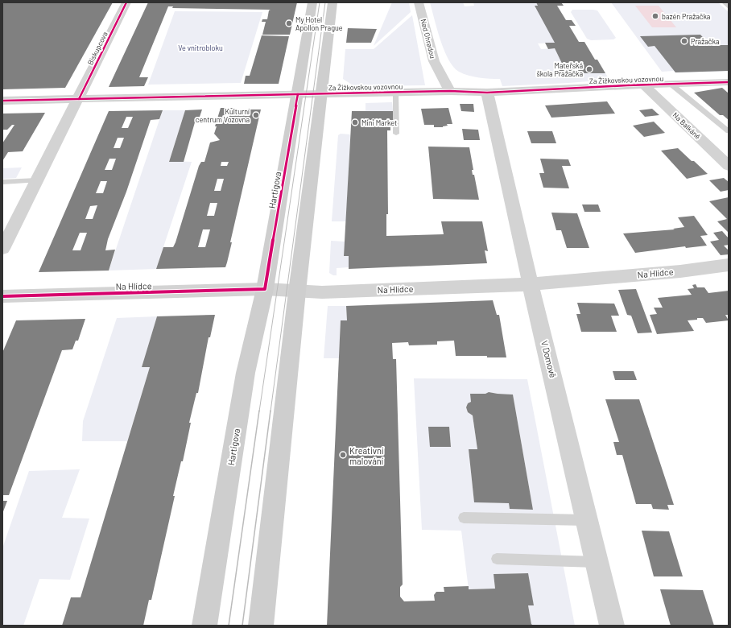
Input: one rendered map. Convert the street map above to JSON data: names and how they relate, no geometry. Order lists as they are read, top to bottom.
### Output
{
  "streets": {
    "main road": ["Hartigova"],
    "street": [
      "Nad Ohradou",
      "Biskupcova",
      "Za Žižkovskou vozovnou",
      "Na Balkáně",
      "Na Hlídce",
      "V Domově"
    ]
  },
  "crossings": [
    ["Nad Ohradou", "Za Žižkovskou vozovnou"],
    ["Biskupcova", "Za Žižkovskou vozovnou"],
    ["Za Žižkovskou vozovnou", "Na Balkáně"],
    ["Za Žižkovskou vozovnou", "Hartigova"],
    ["Za Žižkovskou vozovnou", "V Domově"],
    ["Hartigova", "Na Hlídce"],
    ["Na Hlídce", "V Domově"]
  ],
  "parks": ["Ve vnitrobloku"],
  "places": [
    "bazén Pražačka",
    "My Hotel Apollon Prague",
    "Pražačka",
    "Mateřská škola Pražačka",
    "Kulturní centrum Vozovna",
    "Mini Market",
    "Kreativní malování"
  ]
}
